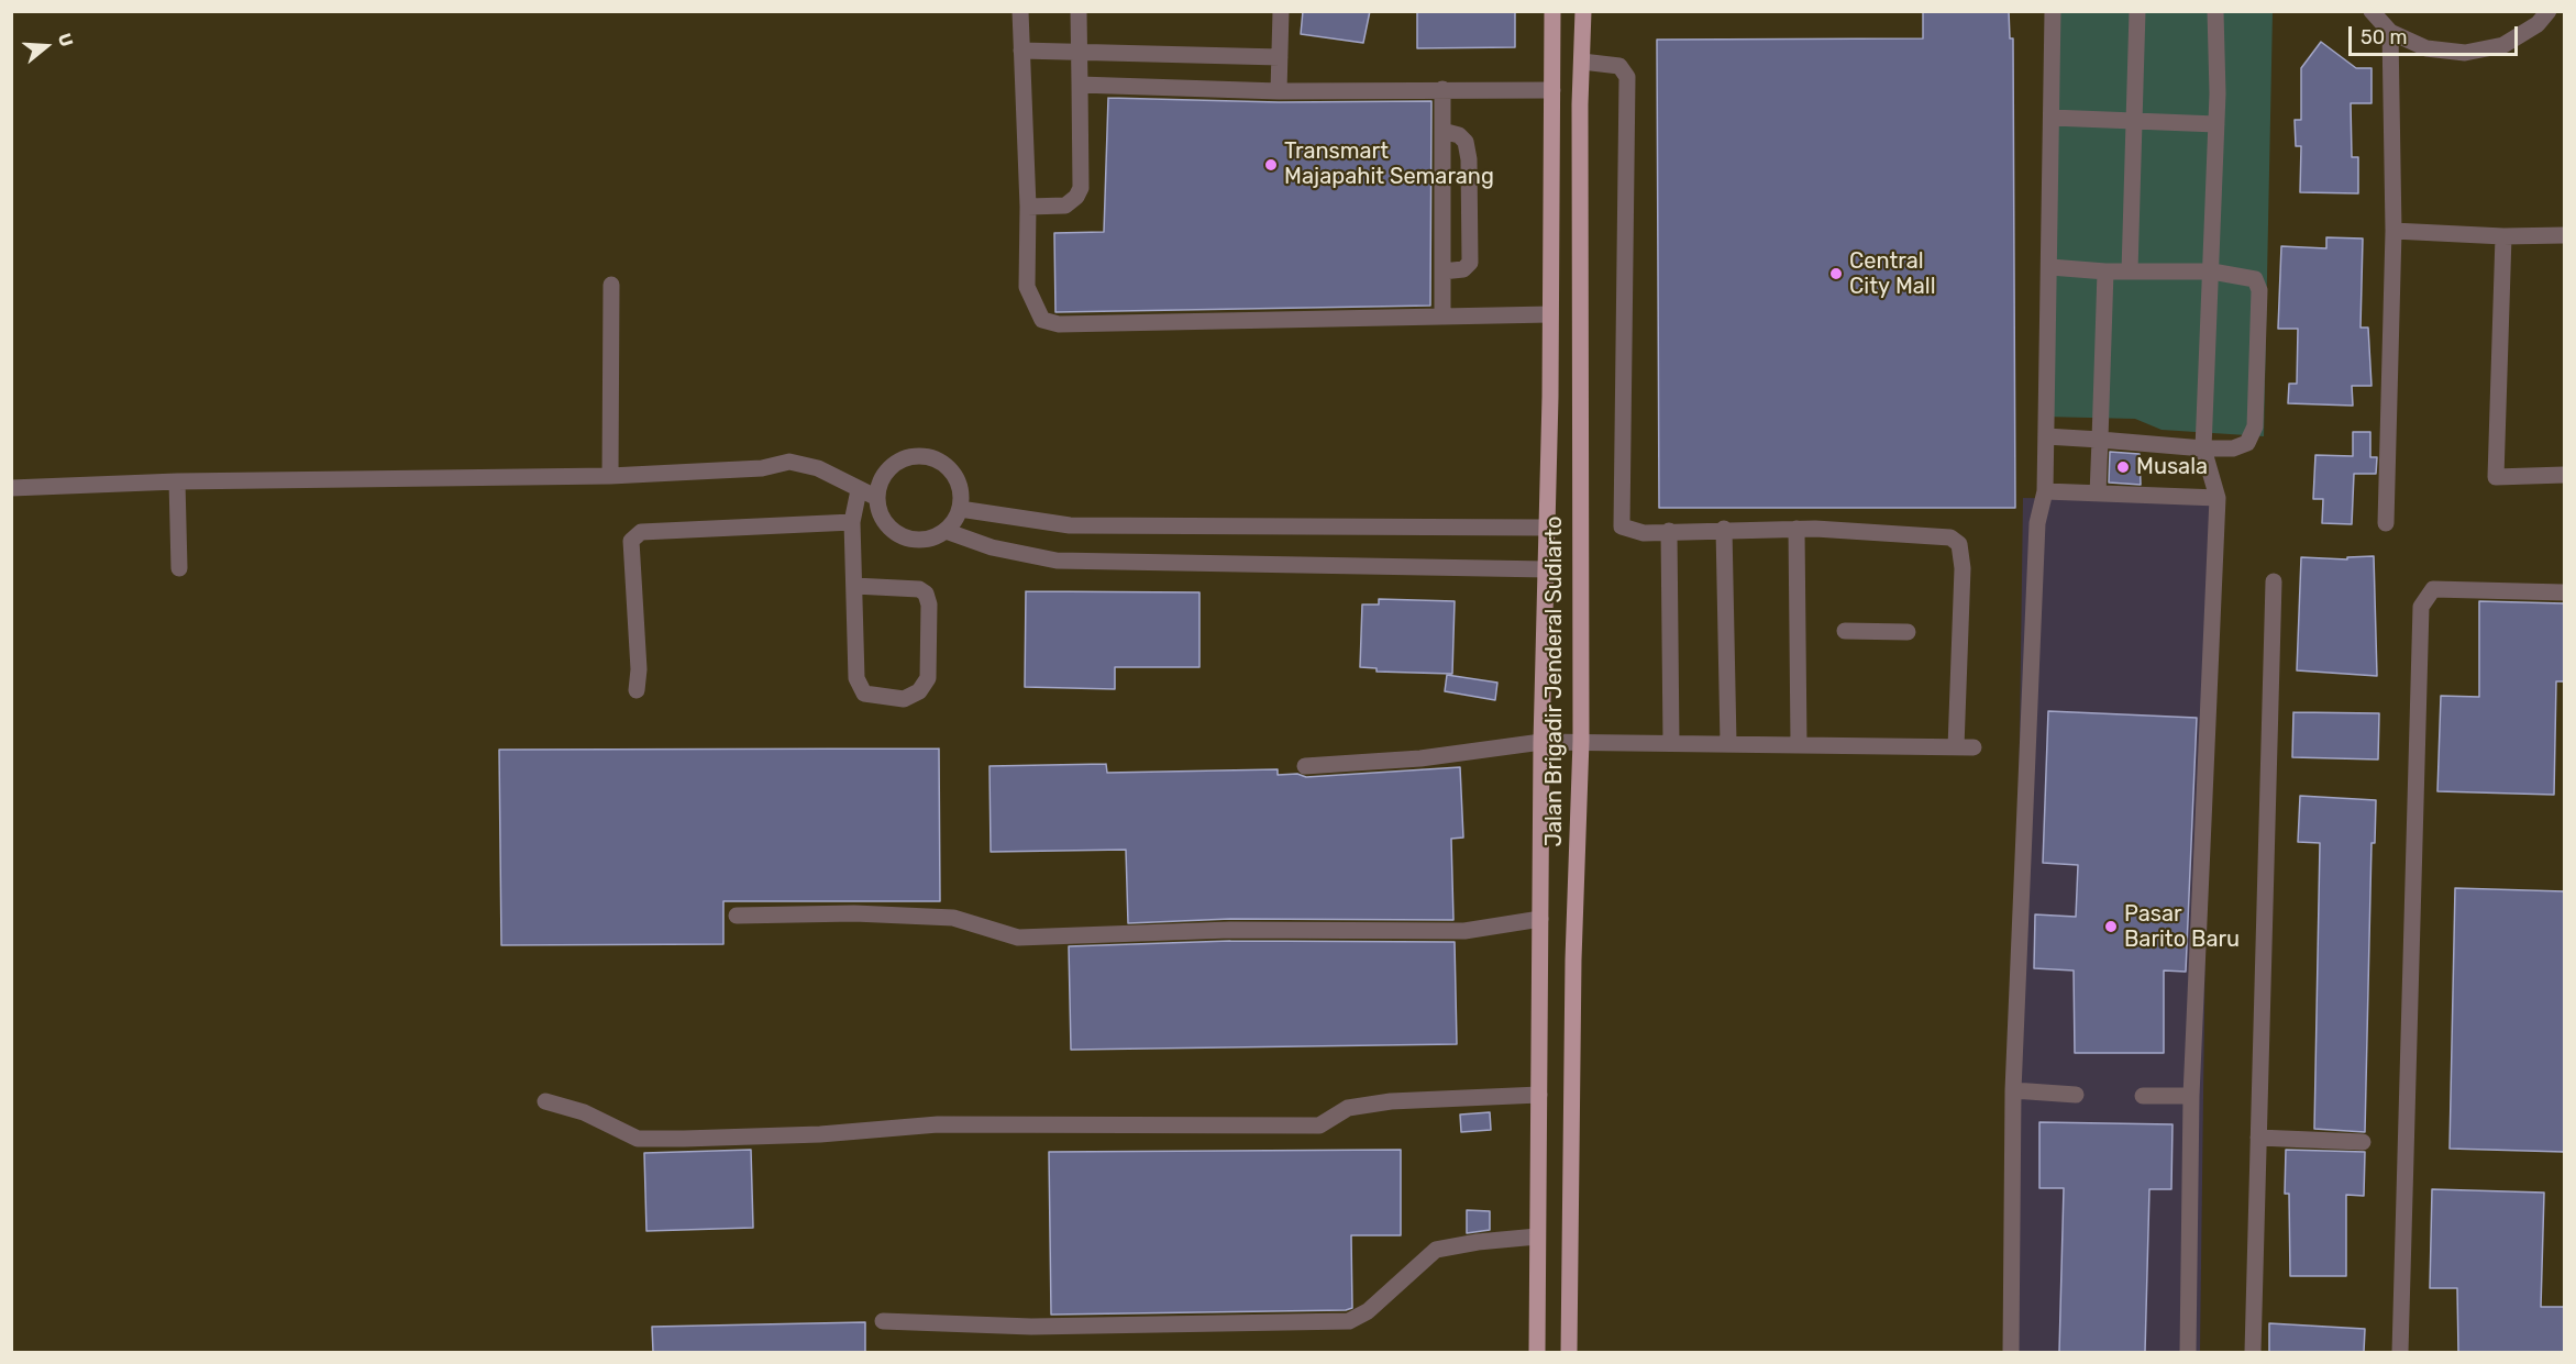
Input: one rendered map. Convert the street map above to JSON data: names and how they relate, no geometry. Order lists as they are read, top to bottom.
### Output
{
  "streets": {
    "main road": ["Jalan Brigadir Jenderal Sudiarto"]
  },
  "places": [
    "Transmart Majapahit Semarang",
    "Central City Mall",
    "Musala",
    "Pasar Barito Baru"
  ],
  "scale_bar": "50 m",
  "north": "right"
}
